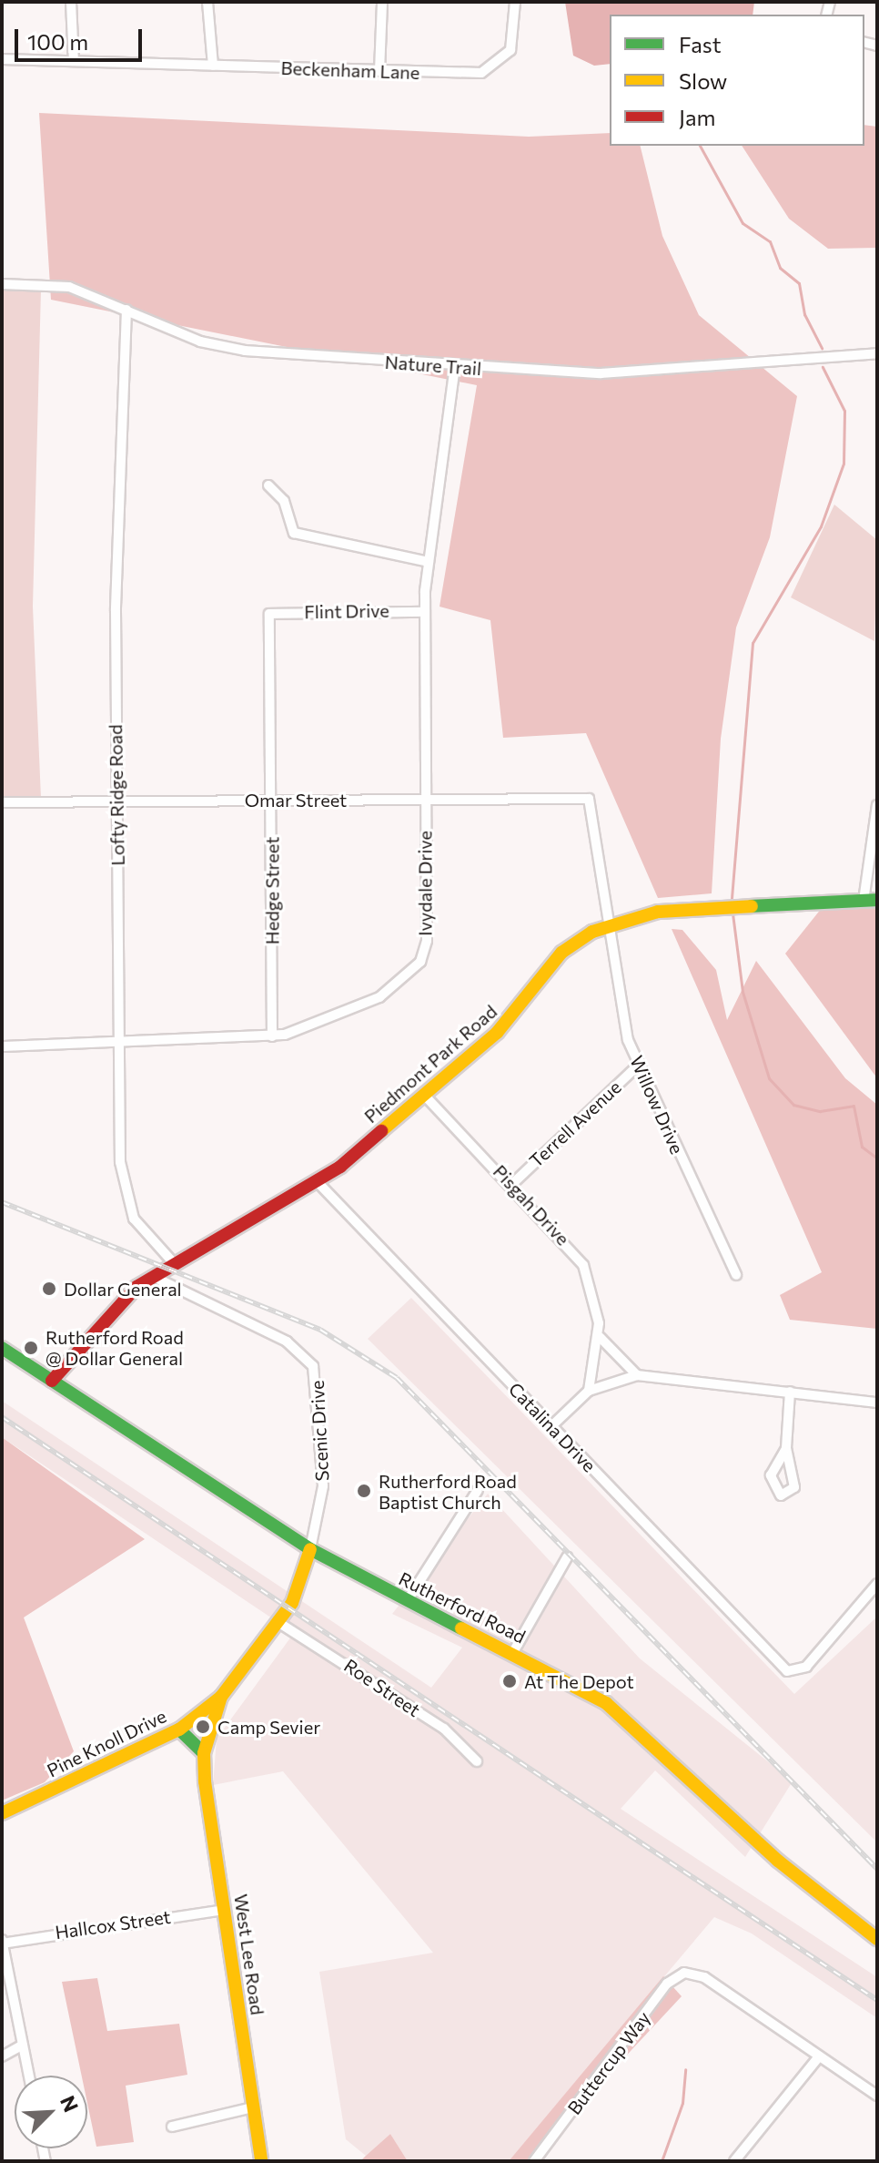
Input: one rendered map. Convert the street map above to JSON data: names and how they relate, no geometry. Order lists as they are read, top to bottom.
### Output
{
  "streets": {
    "street": [
      "Beckenham Lane",
      "Nature Trail",
      "Flint Drive",
      "Lofty Ridge Road",
      "Omar Street",
      "Ivydale Drive",
      "Hedge Street",
      "Piedmont Park Road",
      "Willow Drive",
      "Terrell Avenue",
      "Pisgah Drive",
      "Catalina Drive",
      "Scenic Drive",
      "Rutherford Road",
      "Roe Street",
      "Pine Knoll Drive",
      "Hallcox Street",
      "West Lee Road",
      "Buttercup Way"
    ]
  },
  "crossings": [
    ["Nature Trail", "Lofty Ridge Road"],
    ["Nature Trail", "Ivydale Drive"],
    ["Flint Drive", "Ivydale Drive"],
    ["Flint Drive", "Hedge Street"],
    ["Lofty Ridge Road", "Omar Street"],
    ["Lofty Ridge Road", "Ivydale Drive"],
    ["Lofty Ridge Road", "Piedmont Park Road"],
    ["Omar Street", "Ivydale Drive"],
    ["Omar Street", "Hedge Street"],
    ["Omar Street", "Willow Drive"],
    ["Ivydale Drive", "Hedge Street"],
    ["Piedmont Park Road", "Willow Drive"],
    ["Piedmont Park Road", "Pisgah Drive"],
    ["Piedmont Park Road", "Catalina Drive"],
    ["Piedmont Park Road", "Scenic Drive"],
    ["Piedmont Park Road", "Rutherford Road"],
    ["Willow Drive", "Terrell Avenue"],
    ["Terrell Avenue", "Pisgah Drive"],
    ["Scenic Drive", "Rutherford Road"],
    ["Scenic Drive", "Pine Knoll Drive"],
    ["Rutherford Road", "Pine Knoll Drive"],
    ["Roe Street", "Pine Knoll Drive"],
    ["Pine Knoll Drive", "West Lee Road"],
    ["Hallcox Street", "West Lee Road"]
  ],
  "places": [
    "Dollar General",
    "Rutherford Road @ Dollar General",
    "Rutherford Road Baptist Church",
    "At The Depot",
    "Camp Sevier"
  ],
  "legend": ["Fast", "Slow", "Jam"],
  "scale_bar": "100 m",
  "north": "top right"
}
